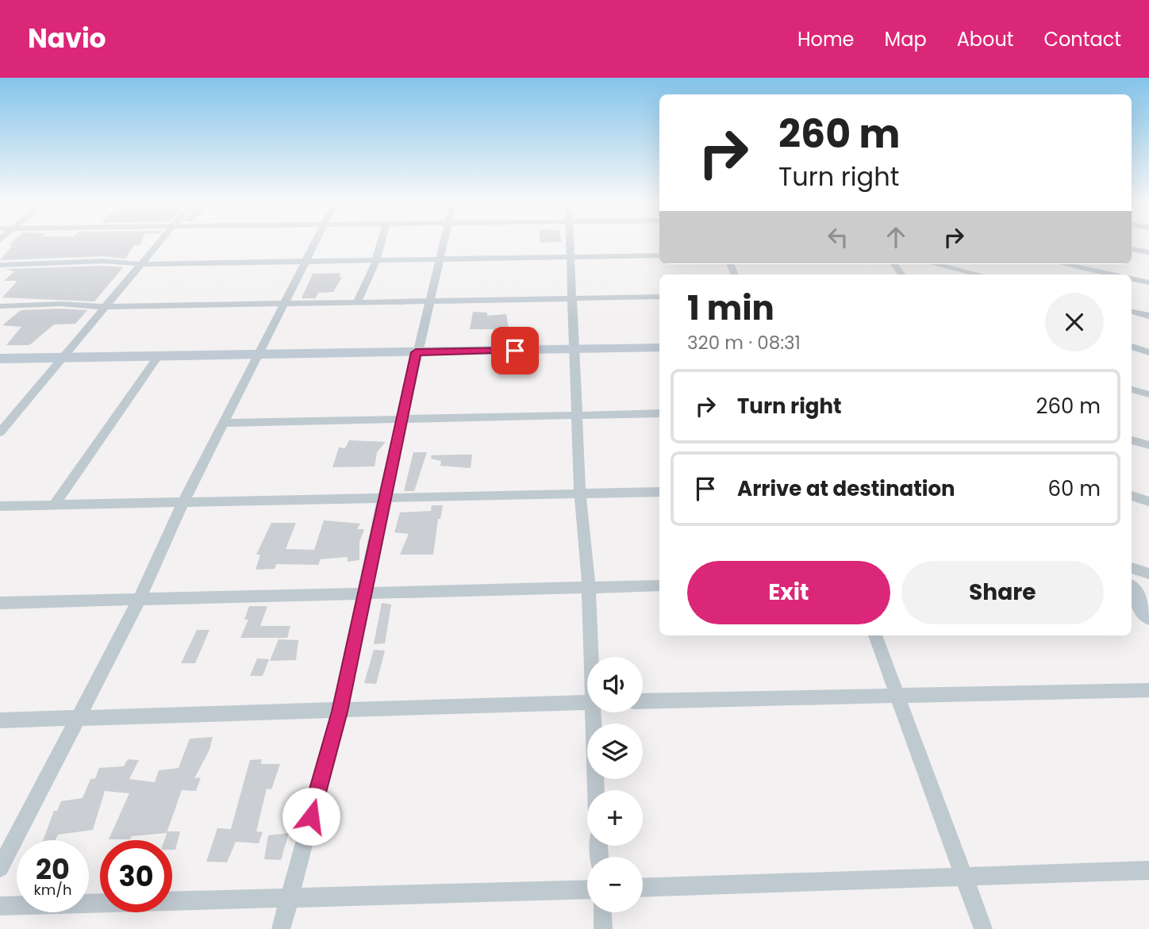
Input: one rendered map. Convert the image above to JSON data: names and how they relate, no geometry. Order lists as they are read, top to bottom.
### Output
{
  "page": {
    "header": "Navio",
    "nav": [
      "Home",
      "Map",
      "About",
      "Contact"
    ],
    "turn": ["260 m", "Turn right"],
    "heading": ["1 min", "320 m · 08:31"],
    "list": [
      {
        "name": "Turn right",
        "value": "260 m"
      },
      {
        "name": "Arrive at destination",
        "value": "60 m"
      }
    ],
    "buttons": ["Exit", "Share"],
    "map_buttons": ["+", "−"],
    "speed": "20 km/h",
    "limit": "30"
  }
}
